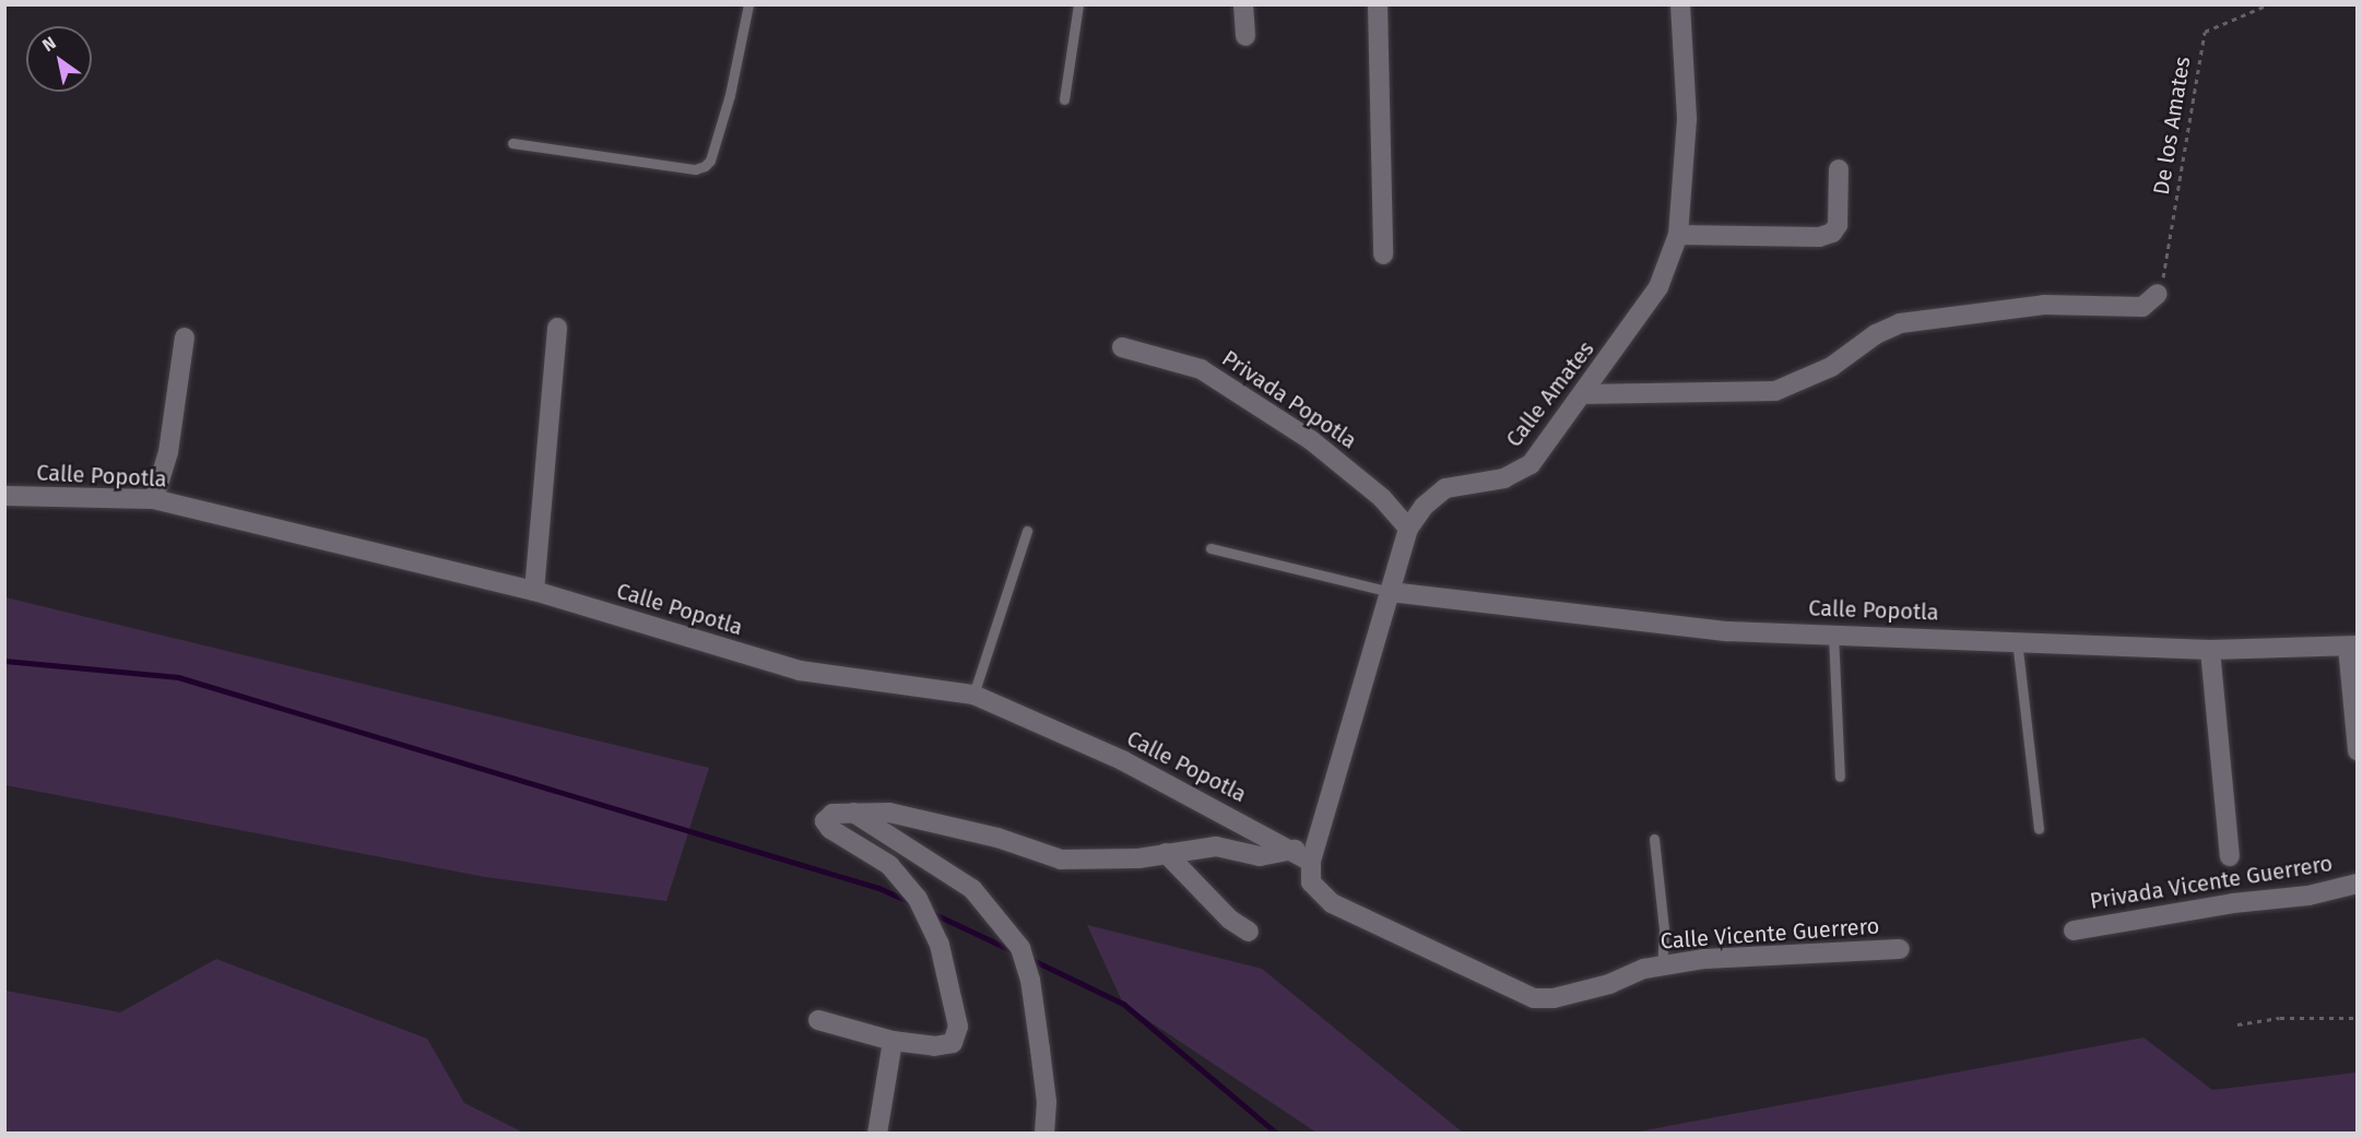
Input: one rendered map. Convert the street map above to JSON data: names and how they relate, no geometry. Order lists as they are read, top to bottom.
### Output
{
  "streets": {
    "street": [
      "Calle Amates",
      "Privada Popotla",
      "Calle Popotla",
      "Privada Vicente Guerrero",
      "Calle Vicente Guerrero"
    ],
    "path": ["De los Amates"]
  },
  "crossings": [
    ["Calle Amates", "Privada Popotla"],
    ["Calle Amates", "Calle Popotla"],
    ["Calle Amates", "Calle Vicente Guerrero"]
  ],
  "north": "top left"
}
